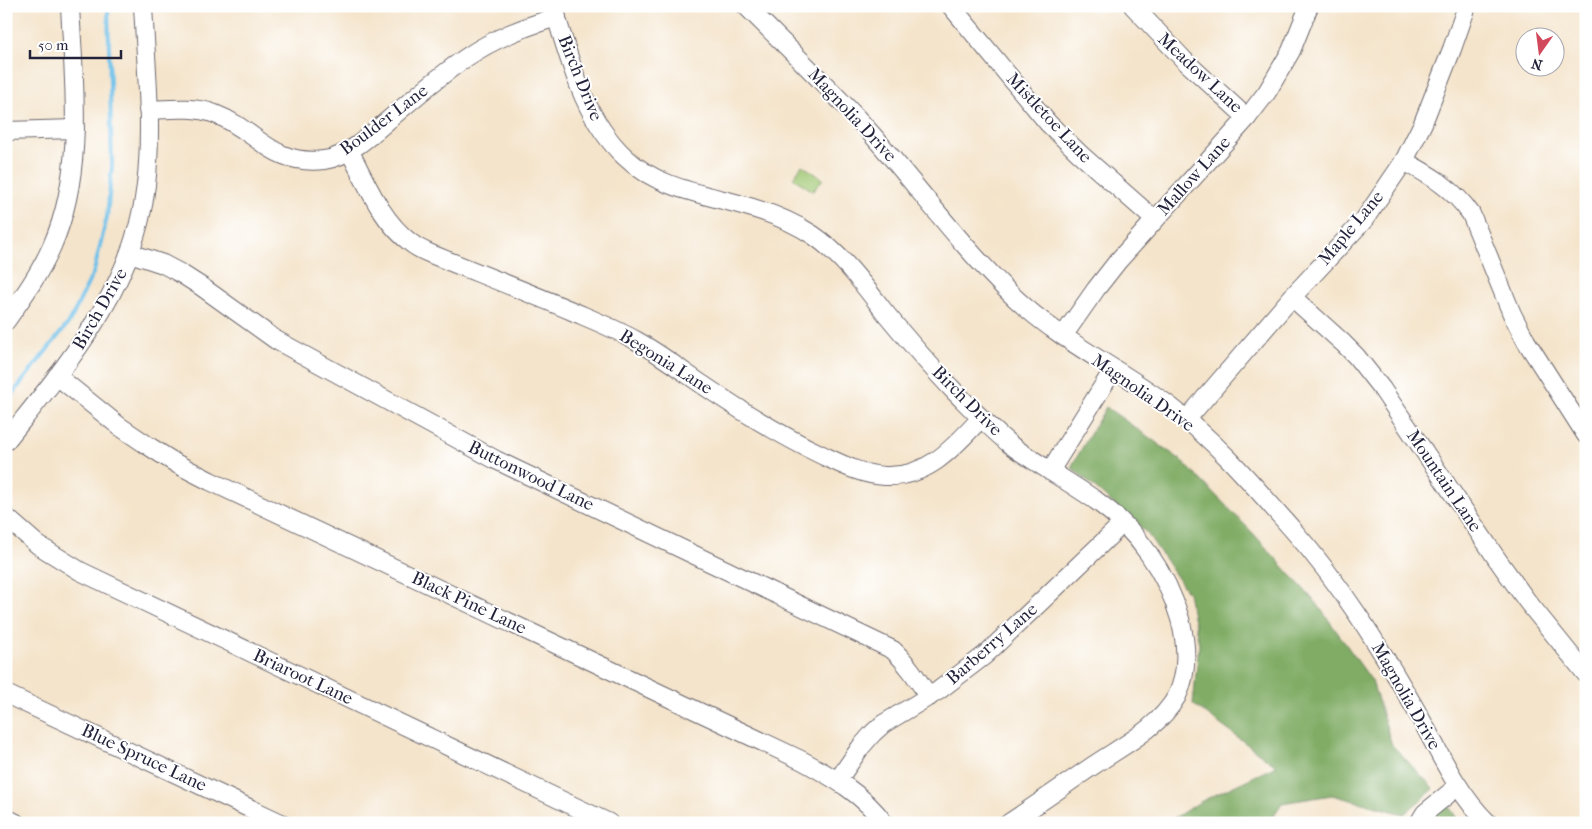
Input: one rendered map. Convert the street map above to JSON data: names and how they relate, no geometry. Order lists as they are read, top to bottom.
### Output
{
  "streets": {
    "street": [
      "Meadow Lane",
      "Birch Drive",
      "Magnolia Drive",
      "Mistletoe Lane",
      "Boulder Lane",
      "Mallow Lane",
      "Maple Lane",
      "Begonia Lane",
      "Buttonwood Lane",
      "Mountain Lane",
      "Black Pine Lane",
      "Barberry Lane",
      "Briaroot Lane",
      "Blue Spruce Lane"
    ]
  },
  "crossings": [
    ["Meadow Lane", "Mallow Lane"],
    ["Birch Drive", "Boulder Lane"],
    ["Birch Drive", "Begonia Lane"],
    ["Birch Drive", "Buttonwood Lane"],
    ["Birch Drive", "Black Pine Lane"],
    ["Birch Drive", "Barberry Lane"],
    ["Magnolia Drive", "Mallow Lane"],
    ["Magnolia Drive", "Maple Lane"],
    ["Mistletoe Lane", "Mallow Lane"],
    ["Boulder Lane", "Begonia Lane"],
    ["Maple Lane", "Mountain Lane"],
    ["Buttonwood Lane", "Barberry Lane"],
    ["Black Pine Lane", "Barberry Lane"]
  ],
  "scale_bar": "50 m",
  "north": "bottom"
}
